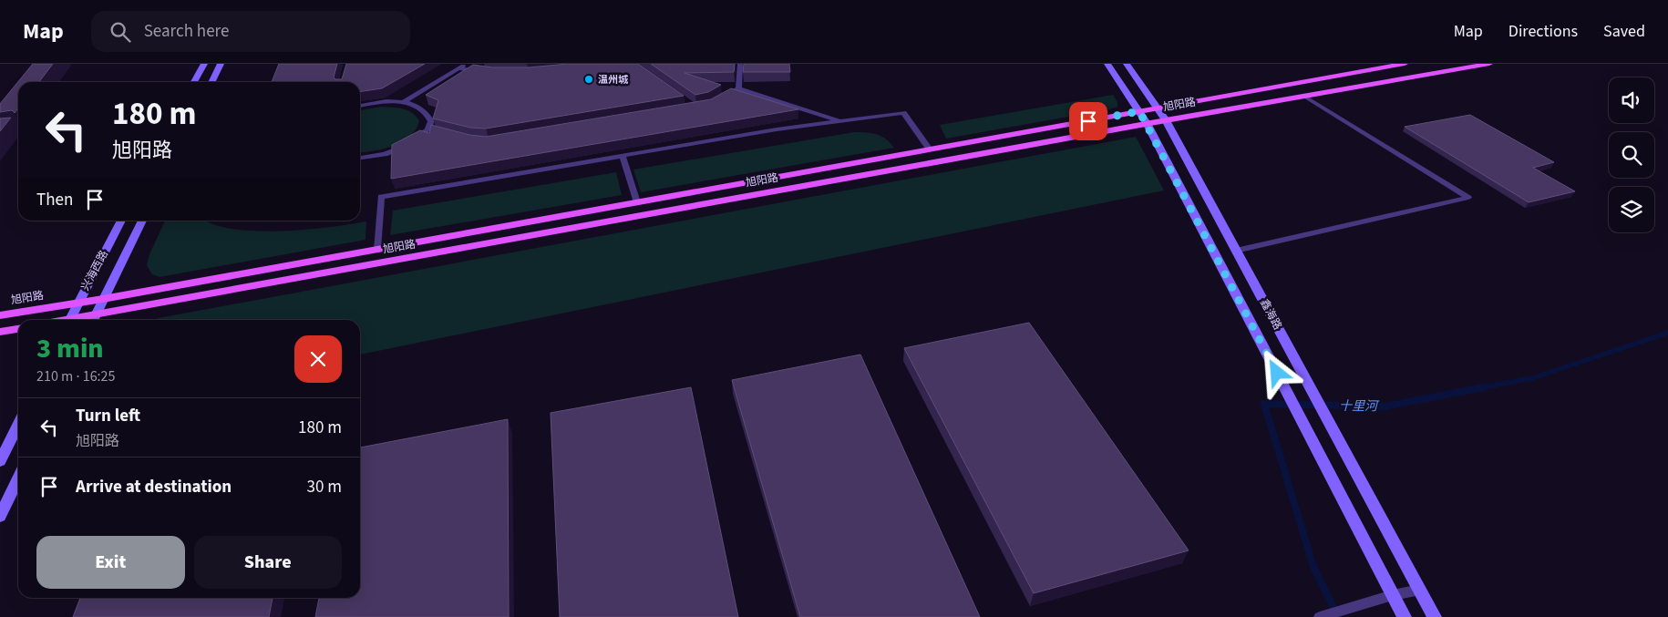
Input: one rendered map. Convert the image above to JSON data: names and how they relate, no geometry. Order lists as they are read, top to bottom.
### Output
{
  "streets": {
    "main road": ["旭阳路"],
    "street": ["兴海西路", "鑫海路"]
  },
  "crossings": [
    ["旭阳路", "兴海西路"],
    ["旭阳路", "鑫海路"]
  ],
  "water": ["十里河"],
  "places": ["温州城"],
  "page": {
    "header": "Map",
    "search": "Search here",
    "nav": ["Map", "Directions", "Saved"],
    "turn": ["180 m", "旭阳路"],
    "then": "Then",
    "heading": ["3 min", "210 m · 16:25"],
    "list": [
      {
        "name": "Turn left",
        "note": "旭阳路",
        "value": "180 m"
      },
      {
        "name": "Arrive at destination",
        "value": "30 m"
      }
    ],
    "buttons": ["Exit", "Share"]
  }
}
